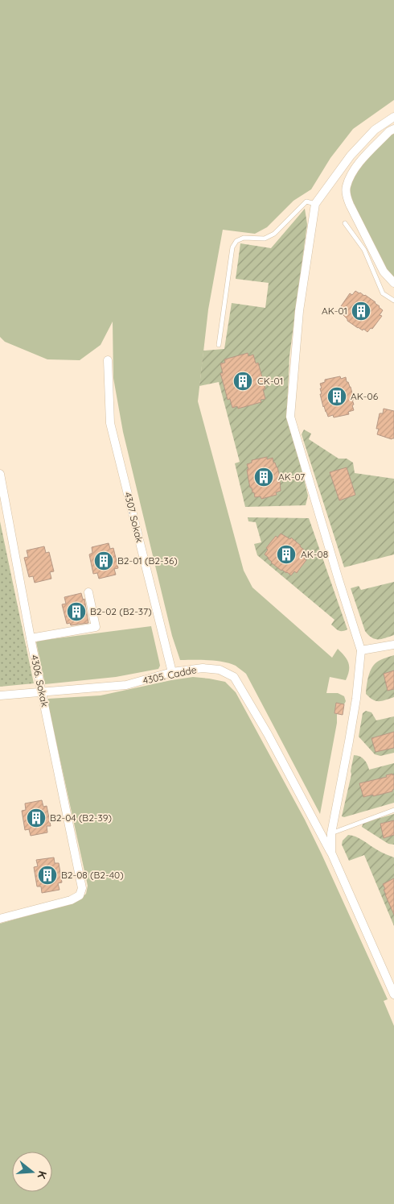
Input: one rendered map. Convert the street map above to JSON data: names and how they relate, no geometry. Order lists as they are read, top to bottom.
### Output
{
  "streets": {
    "street": ["4307. Sokak", "4305. Cadde", "4306. Sokak"]
  },
  "crossings": [
    ["4307. Sokak", "4305. Cadde"],
    ["4305. Cadde", "4306. Sokak"]
  ],
  "places": {
    "building": [
      "AK-01",
      "CK-01",
      "AK-06",
      "AK-07",
      "AK-08",
      "B2-01 (B2-36)",
      "B2-02 (B2-37)",
      "B2-04 (B2-39)",
      "B2-08 (B2-40)"
    ]
  },
  "north": "right"
}
